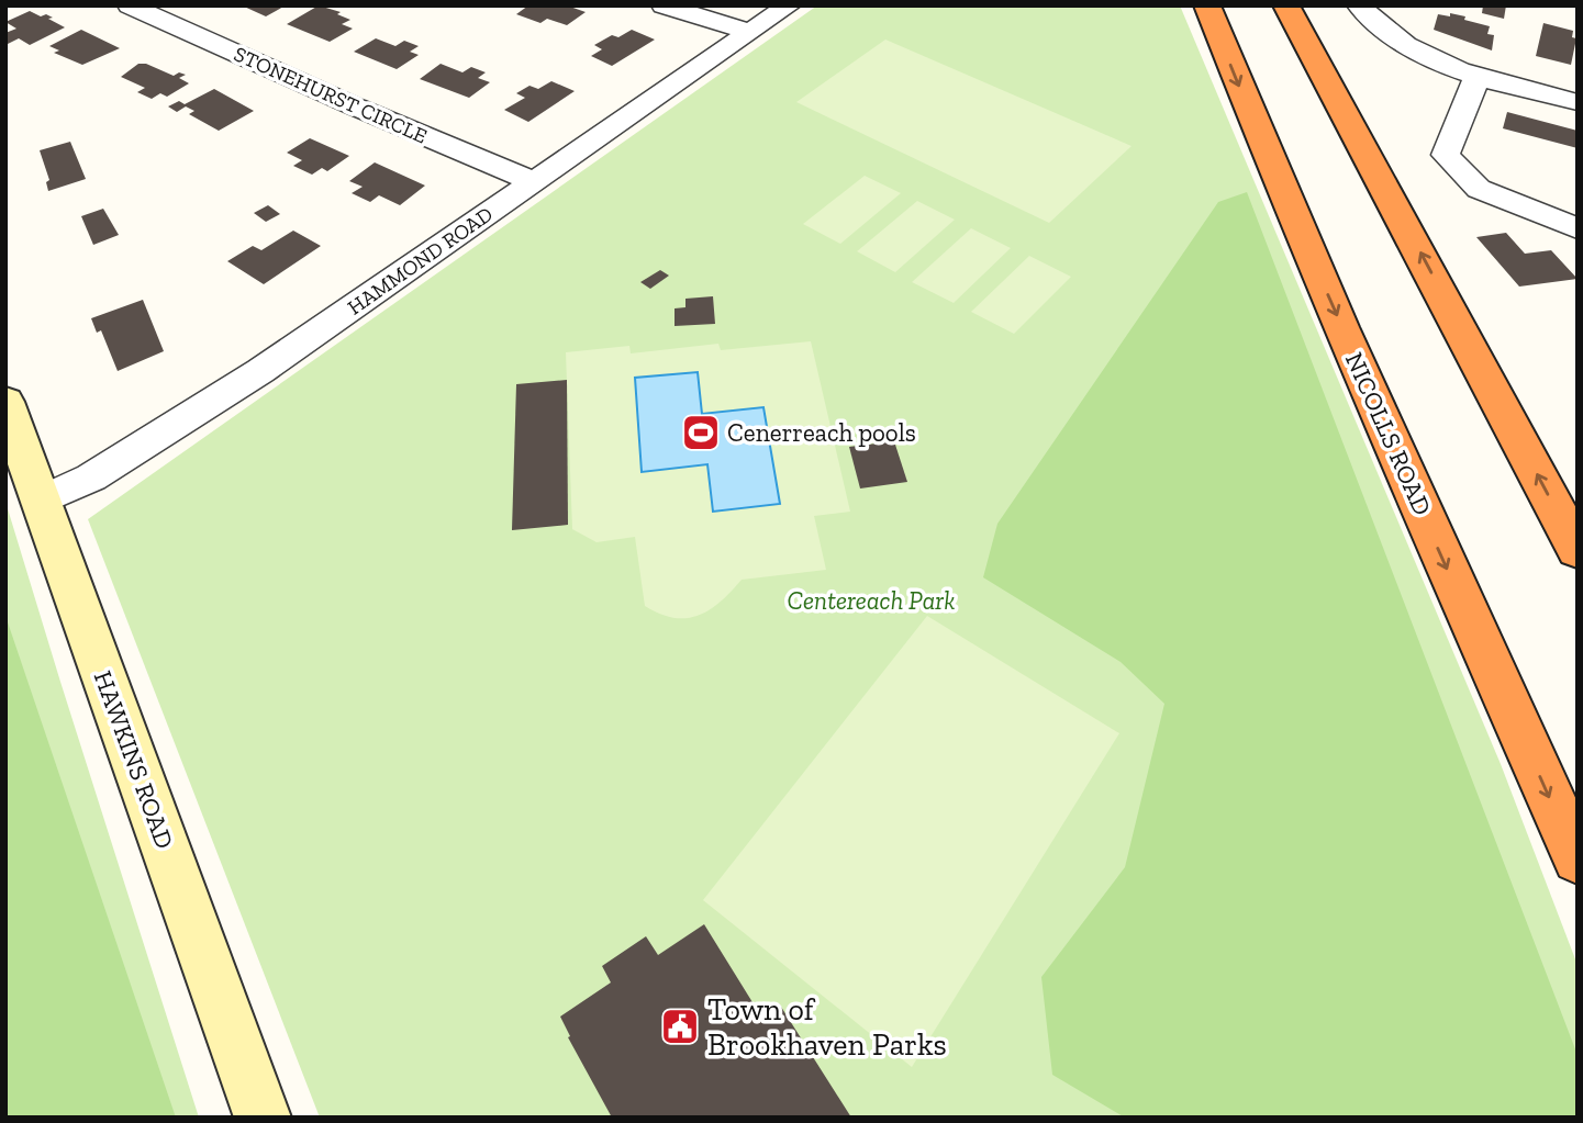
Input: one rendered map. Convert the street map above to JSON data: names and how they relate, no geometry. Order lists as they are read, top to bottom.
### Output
{
  "streets": {
    "highway": ["NICOLLS ROAD"],
    "street": ["STONEHURST CIRCLE", "HAMMOND ROAD", "HAWKINS ROAD"]
  },
  "crossings": [
    ["STONEHURST CIRCLE", "HAMMOND ROAD"],
    ["HAMMOND ROAD", "HAWKINS ROAD"]
  ],
  "parks": ["Centereach Park"],
  "places": {
    "sports": ["Cenerreach pools"],
    "public building": ["Town of Brookhaven Parks"]
  }
}
